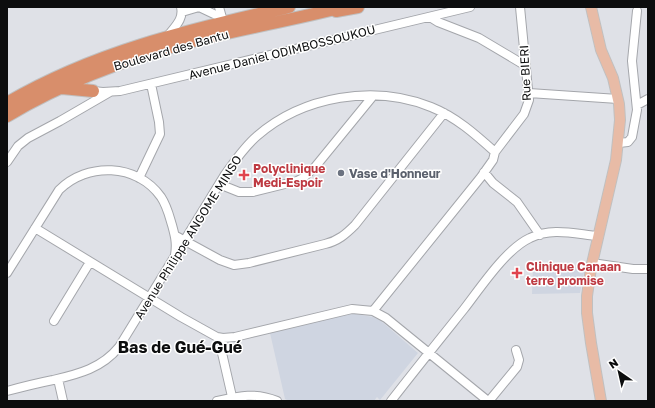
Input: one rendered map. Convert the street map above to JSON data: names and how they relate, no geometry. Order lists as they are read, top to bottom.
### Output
{
  "streets": {
    "highway": ["Boulevard des Bantu"],
    "street": ["Avenue Daniel ODIMBOSSOUKOU", "Rue BIERI", "Avenue Philippe ANGOME MINSO"]
  },
  "crossings": [
    ["Rue BIERI", "Avenue Philippe ANGOME MINSO"]
  ],
  "districts": ["Bas de Gué-Gué"],
  "places": {
    "other": ["Vase d'Honneur"],
    "health": ["Polyclinique Medi-Espoir", "Clinique Canaan terre promise"]
  },
  "north": "top left"
}
